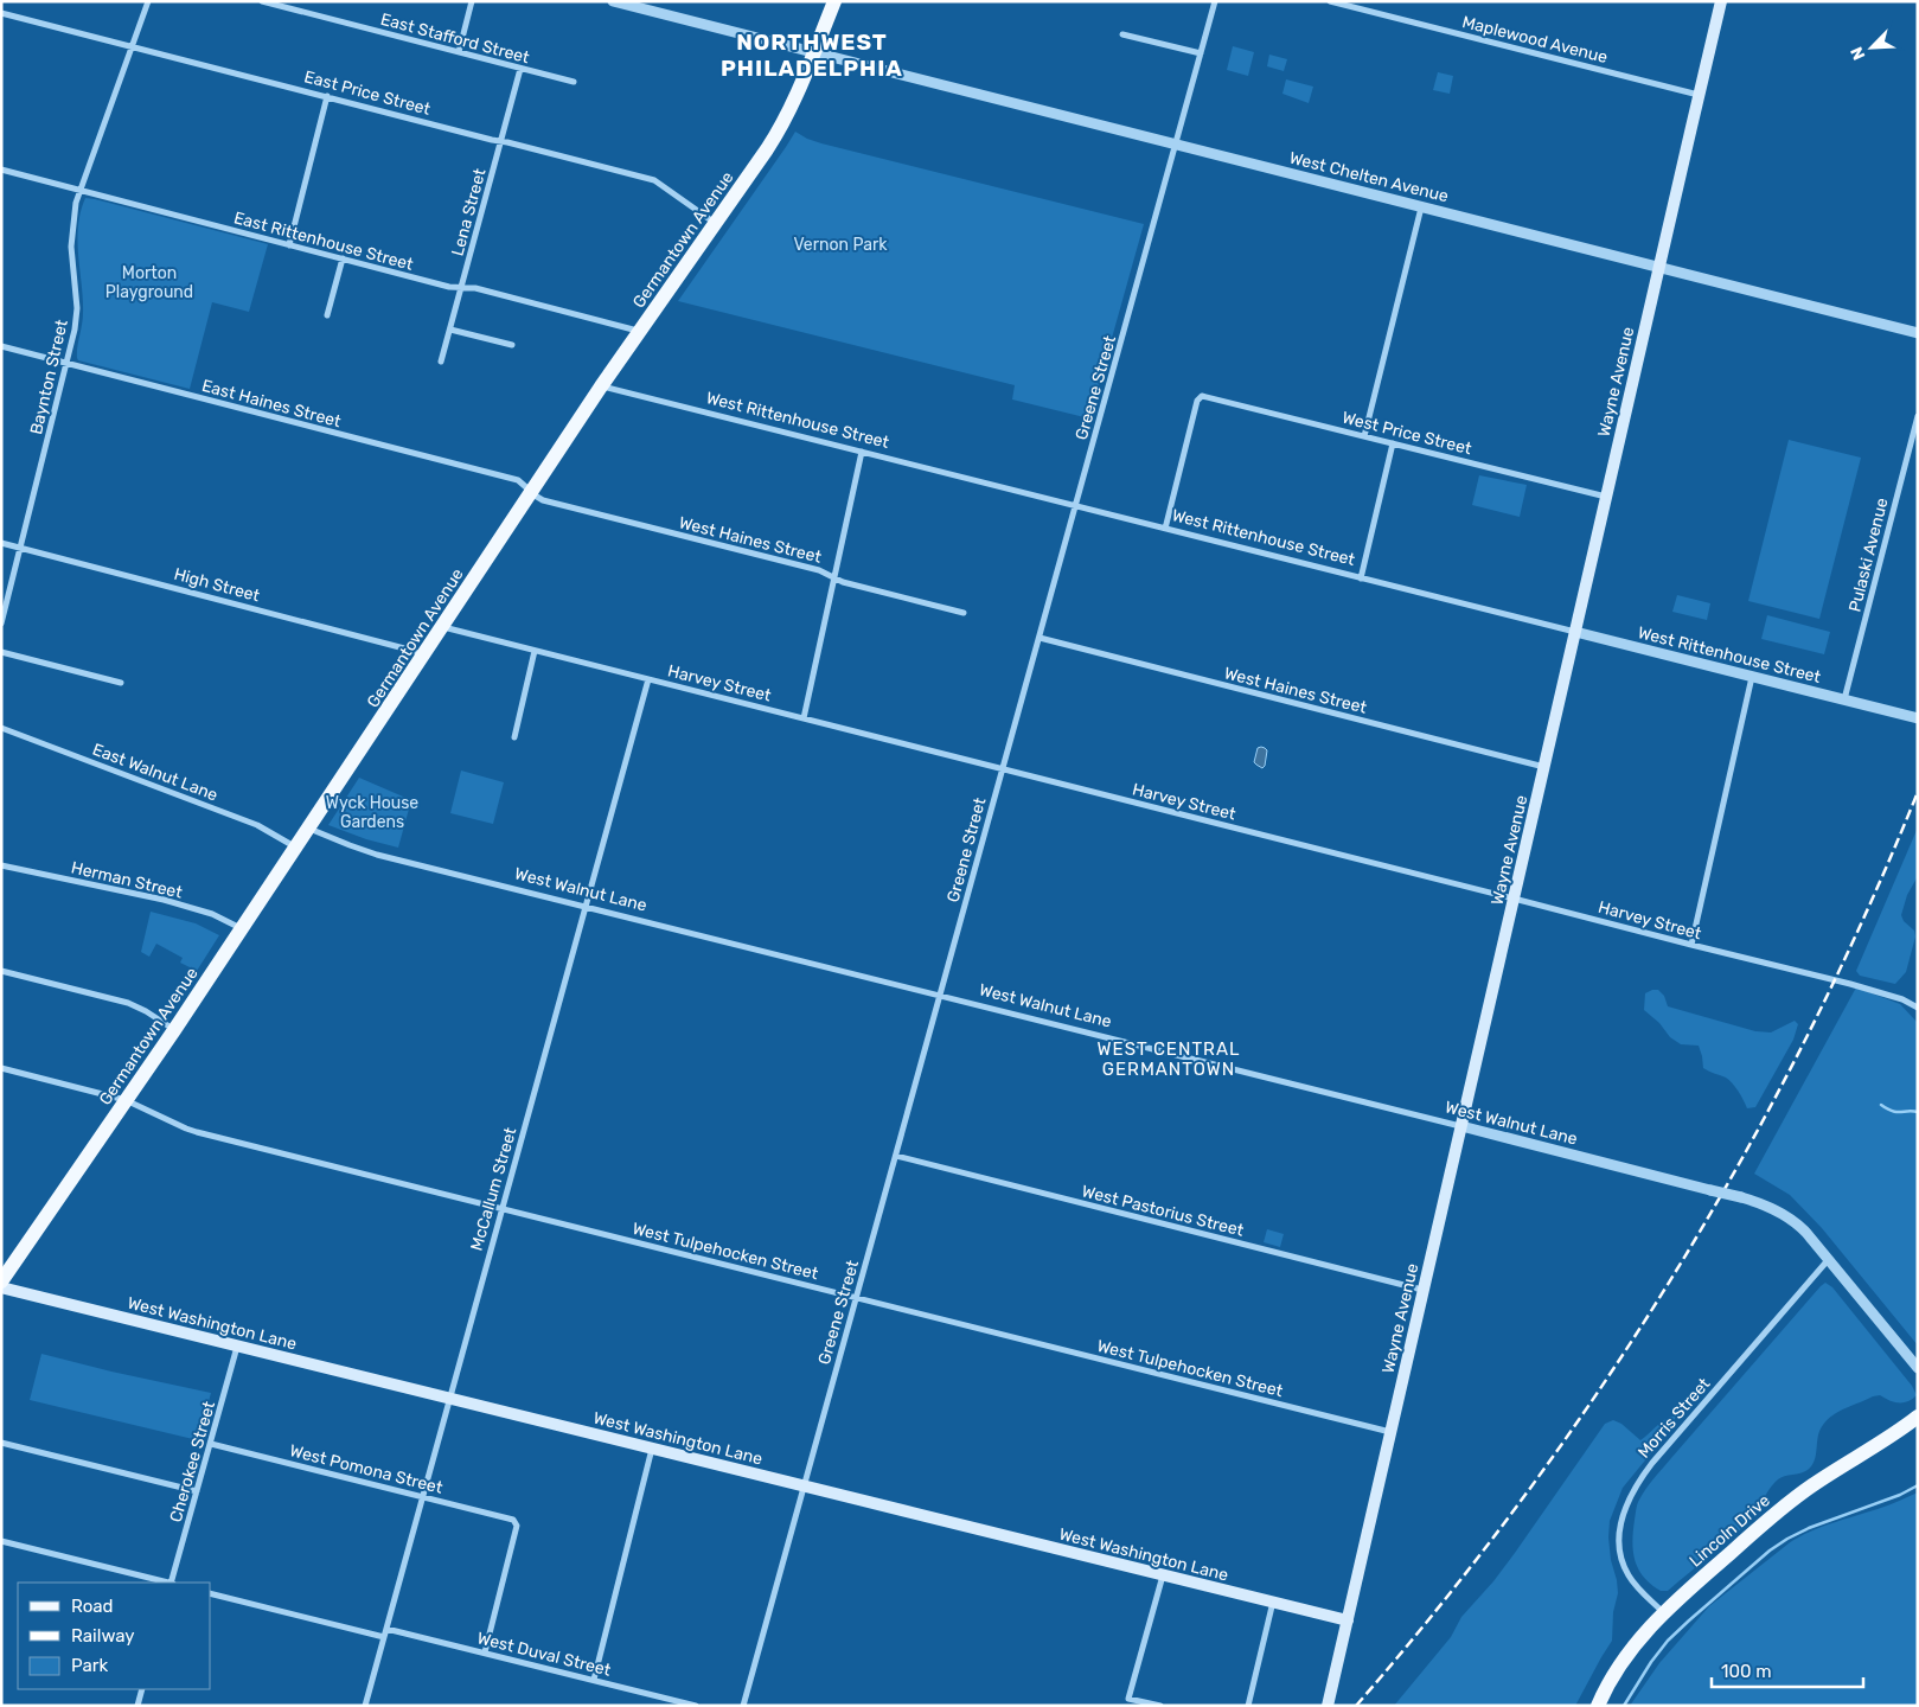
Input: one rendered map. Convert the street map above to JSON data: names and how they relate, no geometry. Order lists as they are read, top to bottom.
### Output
{
  "streets": {
    "main road": [
      "Germantown Avenue",
      "Wayne Avenue",
      "West Washington Lane",
      "Lincoln Drive"
    ],
    "street": [
      "East Stafford Street",
      "Maplewood Avenue",
      "East Price Street",
      "West Chelten Avenue",
      "Lena Street",
      "East Rittenhouse Street",
      "Baynton Street",
      "Greene Street",
      "East Haines Street",
      "West Rittenhouse Street",
      "West Price Street",
      "West Haines Street",
      "Pulaski Avenue",
      "High Street",
      "Harvey Street",
      "East Walnut Lane",
      "Herman Street",
      "West Walnut Lane",
      "McCallum Street",
      "West Pastorius Street",
      "West Tulpehocken Street",
      "Morris Street",
      "Cherokee Street",
      "West Pomona Street",
      "West Duval Street"
    ]
  },
  "crossings": [
    ["East Stafford Street", "Lena Street"],
    ["Maplewood Avenue", "Wayne Avenue"],
    ["East Price Street", "Lena Street"],
    ["East Price Street", "Germantown Avenue"],
    ["East Price Street", "Baynton Street"],
    ["West Chelten Avenue", "Germantown Avenue"],
    ["West Chelten Avenue", "Wayne Avenue"],
    ["West Chelten Avenue", "Greene Street"],
    ["Lena Street", "East Rittenhouse Street"],
    ["Germantown Avenue", "East Rittenhouse Street"],
    ["Germantown Avenue", "East Haines Street"],
    ["Germantown Avenue", "West Rittenhouse Street"],
    ["Germantown Avenue", "West Haines Street"],
    ["Germantown Avenue", "High Street"],
    ["Germantown Avenue", "Harvey Street"],
    ["Germantown Avenue", "East Walnut Lane"],
    ["Germantown Avenue", "Herman Street"],
    ["Germantown Avenue", "West Walnut Lane"],
    ["Germantown Avenue", "West Tulpehocken Street"],
    ["East Rittenhouse Street", "Baynton Street"],
    ["Baynton Street", "East Haines Street"],
    ["Baynton Street", "High Street"],
    ["Wayne Avenue", "West Rittenhouse Street"],
    ["Wayne Avenue", "West Price Street"],
    ["Wayne Avenue", "West Haines Street"],
    ["Wayne Avenue", "Harvey Street"],
    ["Wayne Avenue", "West Walnut Lane"],
    ["Wayne Avenue", "West Pastorius Street"],
    ["Wayne Avenue", "West Tulpehocken Street"],
    ["Wayne Avenue", "West Washington Lane"],
    ["Greene Street", "West Rittenhouse Street"],
    ["Greene Street", "West Haines Street"],
    ["Greene Street", "Harvey Street"],
    ["Greene Street", "West Walnut Lane"],
    ["Greene Street", "West Pastorius Street"],
    ["Greene Street", "West Tulpehocken Street"],
    ["Greene Street", "West Washington Lane"],
    ["East Haines Street", "West Haines Street"],
    ["West Rittenhouse Street", "West Price Street"],
    ["West Rittenhouse Street", "Pulaski Avenue"],
    ["Harvey Street", "McCallum Street"],
    ["West Walnut Lane", "McCallum Street"],
    ["West Walnut Lane", "Morris Street"],
    ["McCallum Street", "West Tulpehocken Street"],
    ["McCallum Street", "West Washington Lane"],
    ["McCallum Street", "West Pomona Street"],
    ["McCallum Street", "West Duval Street"],
    ["West Washington Lane", "Cherokee Street"],
    ["Morris Street", "Lincoln Drive"],
    ["Cherokee Street", "West Pomona Street"],
    ["West Pomona Street", "West Duval Street"]
  ],
  "districts": ["NORTHWEST PHILADELPHIA", "WEST CENTRAL GERMANTOWN"],
  "parks": ["Vernon Park", "Morton Playground", "Wyck House Gardens"],
  "legend": ["Road", "Railway", "Park"],
  "scale_bar": "100 m",
  "north": "bottom left"
}
